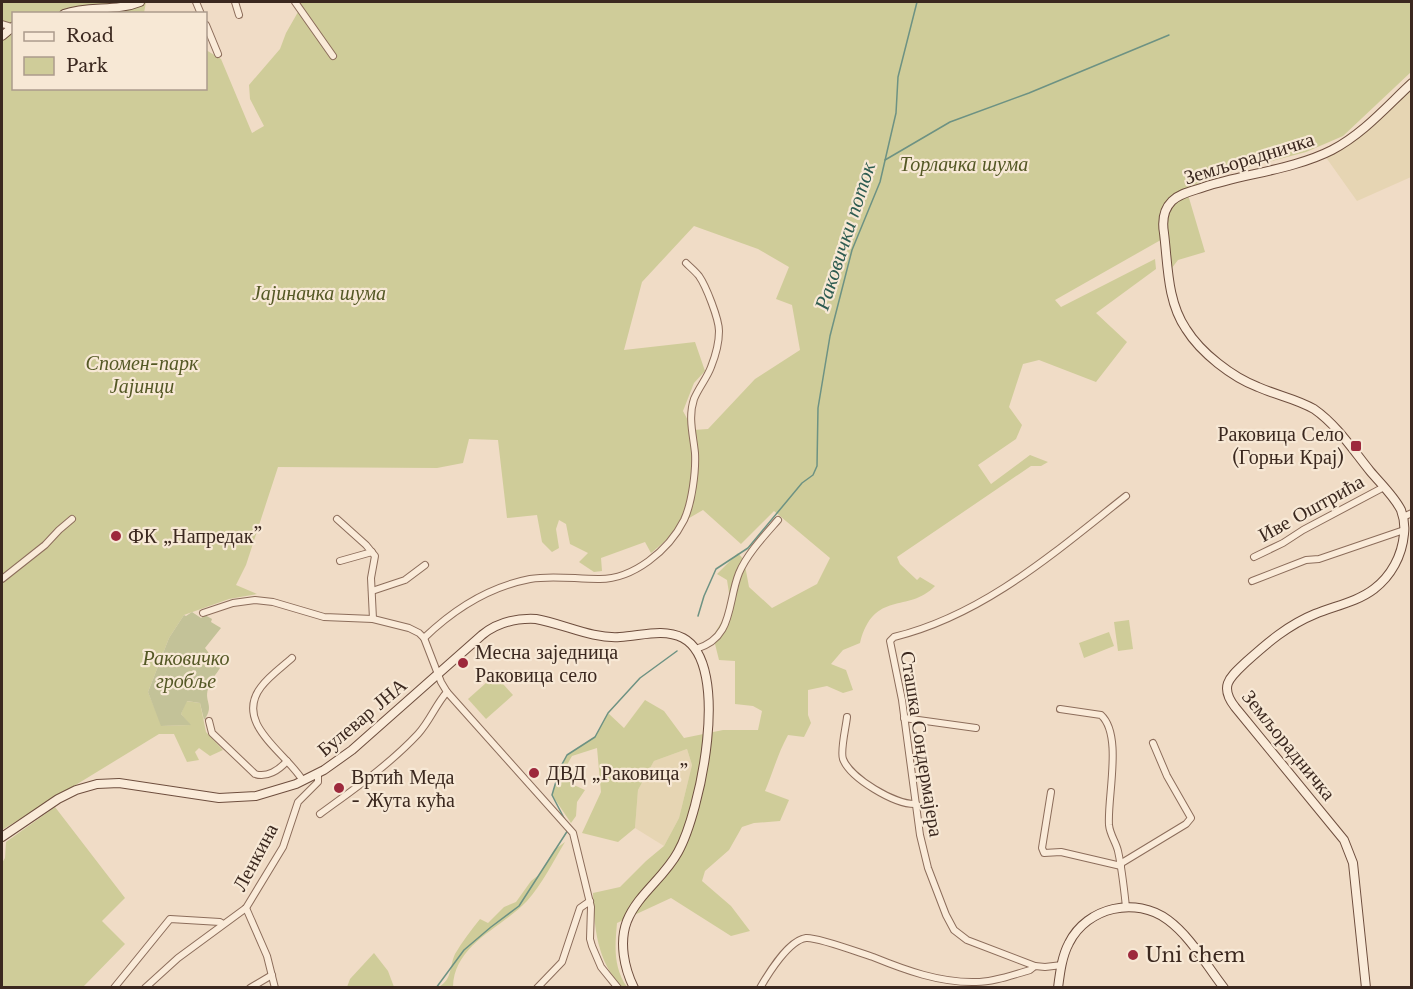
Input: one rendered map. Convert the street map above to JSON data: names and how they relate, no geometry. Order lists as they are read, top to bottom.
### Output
{
  "streets": {
    "street": [
      "Земљорадничка",
      "Иве Оштрића",
      "Булевар ЈНА",
      "Сташка Сондермајера",
      "Ленкина"
    ]
  },
  "crossings": [
    ["Земљорадничка", "Иве Оштрића"],
    ["Булевар ЈНА", "Ленкина"]
  ],
  "water": ["Раковички поток"],
  "parks": [
    "Торлачка шума",
    "Јајиначка шума",
    "Спомен-парк Јајинци",
    "Раковичко гробље"
  ],
  "places": {
    "transit": ["Раковица Село (Горњи Крај)"],
    "other": [
      "ФК „Напредак”",
      "Месна заједница Раковица село",
      "ДВД „Раковица”",
      "Вртић Меда - Жута кућа",
      "Uni chem"
    ]
  },
  "legend": ["Road", "Park"]
}
